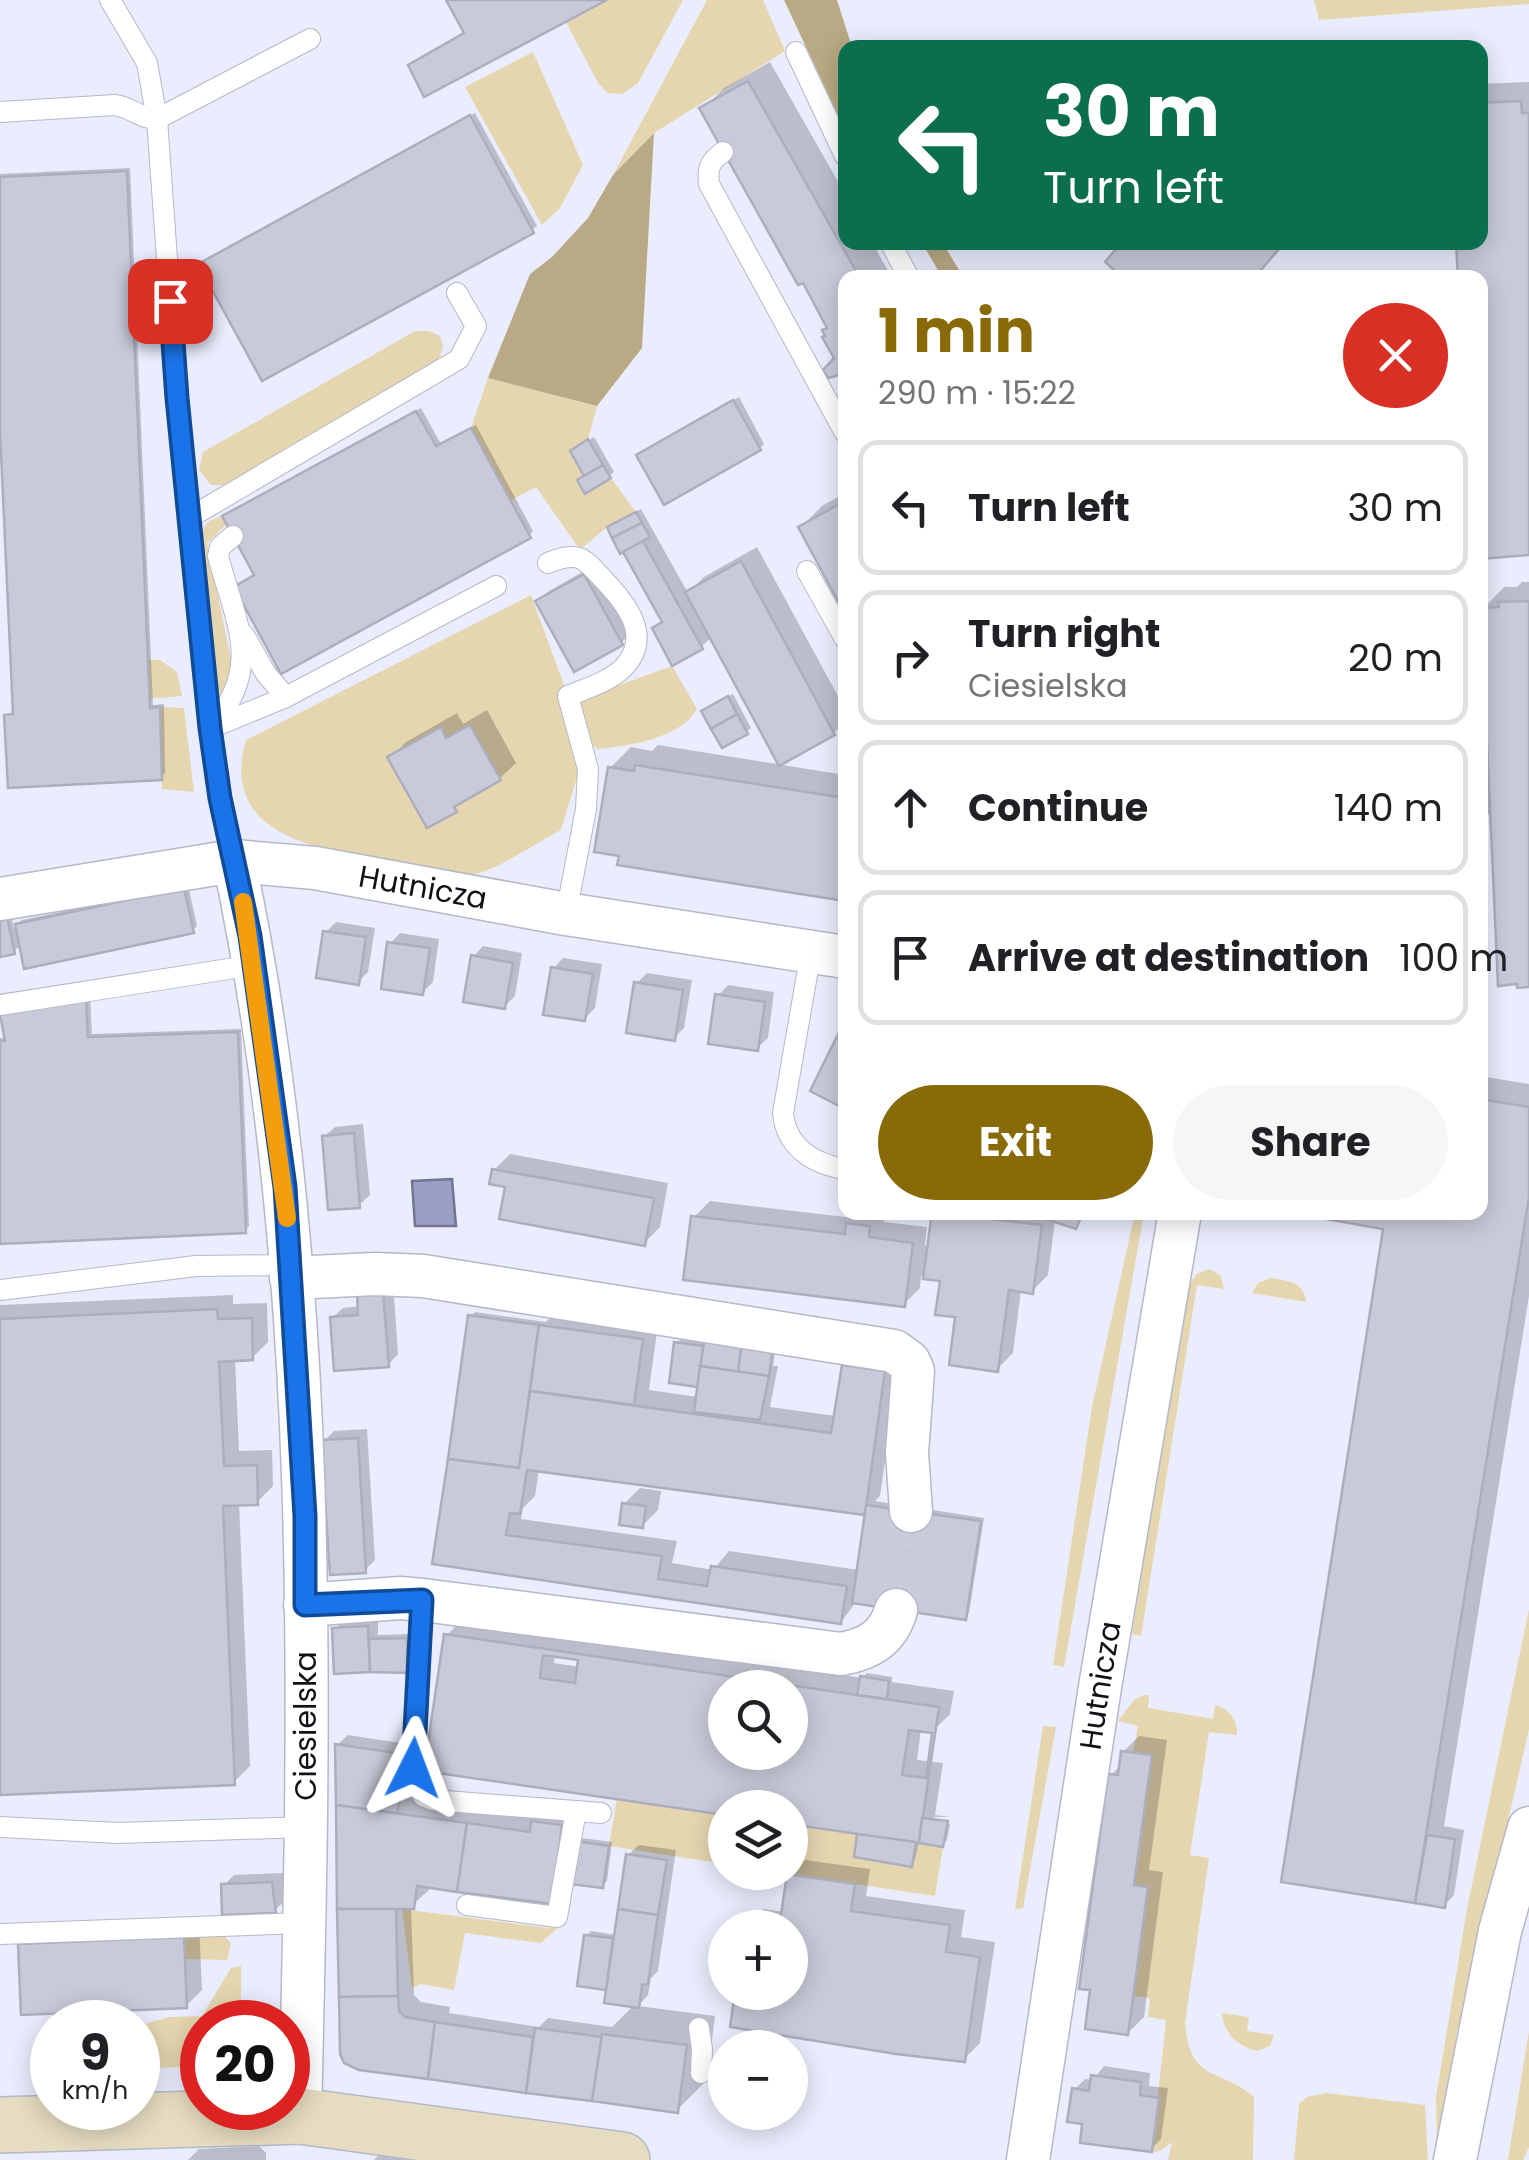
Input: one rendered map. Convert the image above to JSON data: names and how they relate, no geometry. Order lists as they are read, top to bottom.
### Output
{
  "streets": {
    "street": ["Hutnicza", "Ciesielska"]
  },
  "crossings": [
    ["Hutnicza", "Ciesielska"]
  ],
  "page": {
    "turn": ["30 m", "Turn left"],
    "heading": ["1 min", "290 m · 15:22"],
    "list": [
      {
        "name": "Turn left",
        "value": "30 m"
      },
      {
        "name": "Turn right",
        "note": "Ciesielska",
        "value": "20 m"
      },
      {
        "name": "Continue",
        "value": "140 m"
      },
      {
        "name": "Arrive at destination",
        "value": "100 m"
      }
    ],
    "buttons": ["Exit", "Share"],
    "map_buttons": ["+", "−"],
    "speed": "9 km/h",
    "limit": "20"
  }
}
